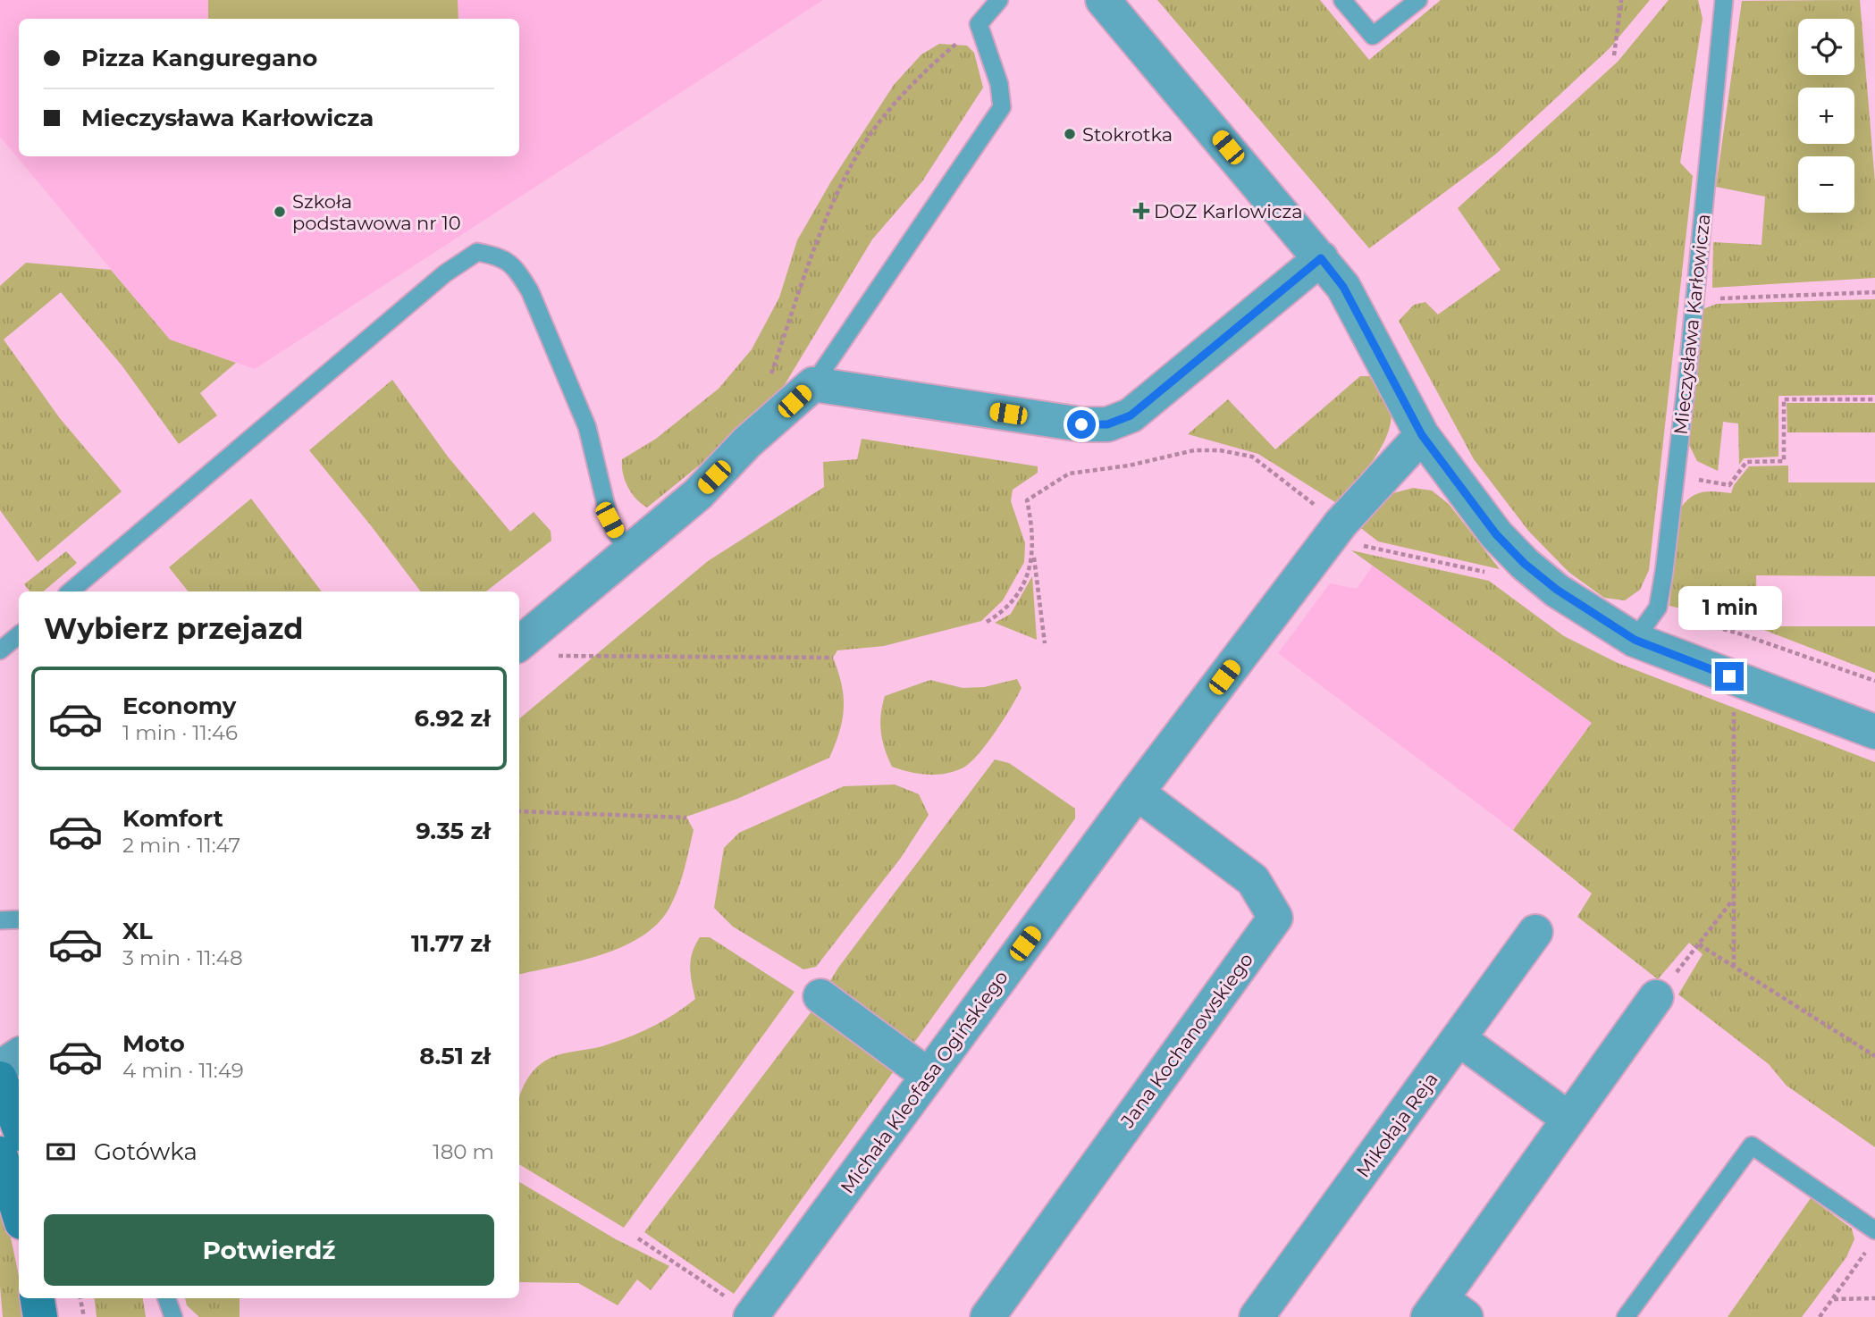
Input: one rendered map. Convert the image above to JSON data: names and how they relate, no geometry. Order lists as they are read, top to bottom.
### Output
{
  "streets": {
    "street": ["Jana Kochanowskiego", "Michała Kleofasa Ogińskiego", "Mikołaja Reja"],
    "lane": ["Mieczysława Karłowicza"]
  },
  "crossings": [
    ["Jana Kochanowskiego", "Michała Kleofasa Ogińskiego"]
  ],
  "places": {
    "other": ["Stokrotka", "Szkoła podstawowa nr 10"],
    "health": ["DOZ Karlowicza"]
  },
  "page": {
    "map_buttons": ["+", "−"],
    "banner": ["Pizza Kanguregano", "Mieczysława Karłowicza"],
    "bubble": "1 min",
    "heading": "Wybierz przejazd",
    "list": [
      {
        "name": "Economy",
        "note": "1 min · 11:46",
        "value": "6.92 zł"
      },
      {
        "name": "Komfort",
        "note": "2 min · 11:47",
        "value": "9.35 zł"
      },
      {
        "name": "XL",
        "note": "3 min · 11:48",
        "value": "11.77 zł"
      },
      {
        "name": "Moto",
        "note": "4 min · 11:49",
        "value": "8.51 zł"
      }
    ],
    "pay": ["Gotówka", "180 m"],
    "buttons": "Potwierdź"
  }
}
